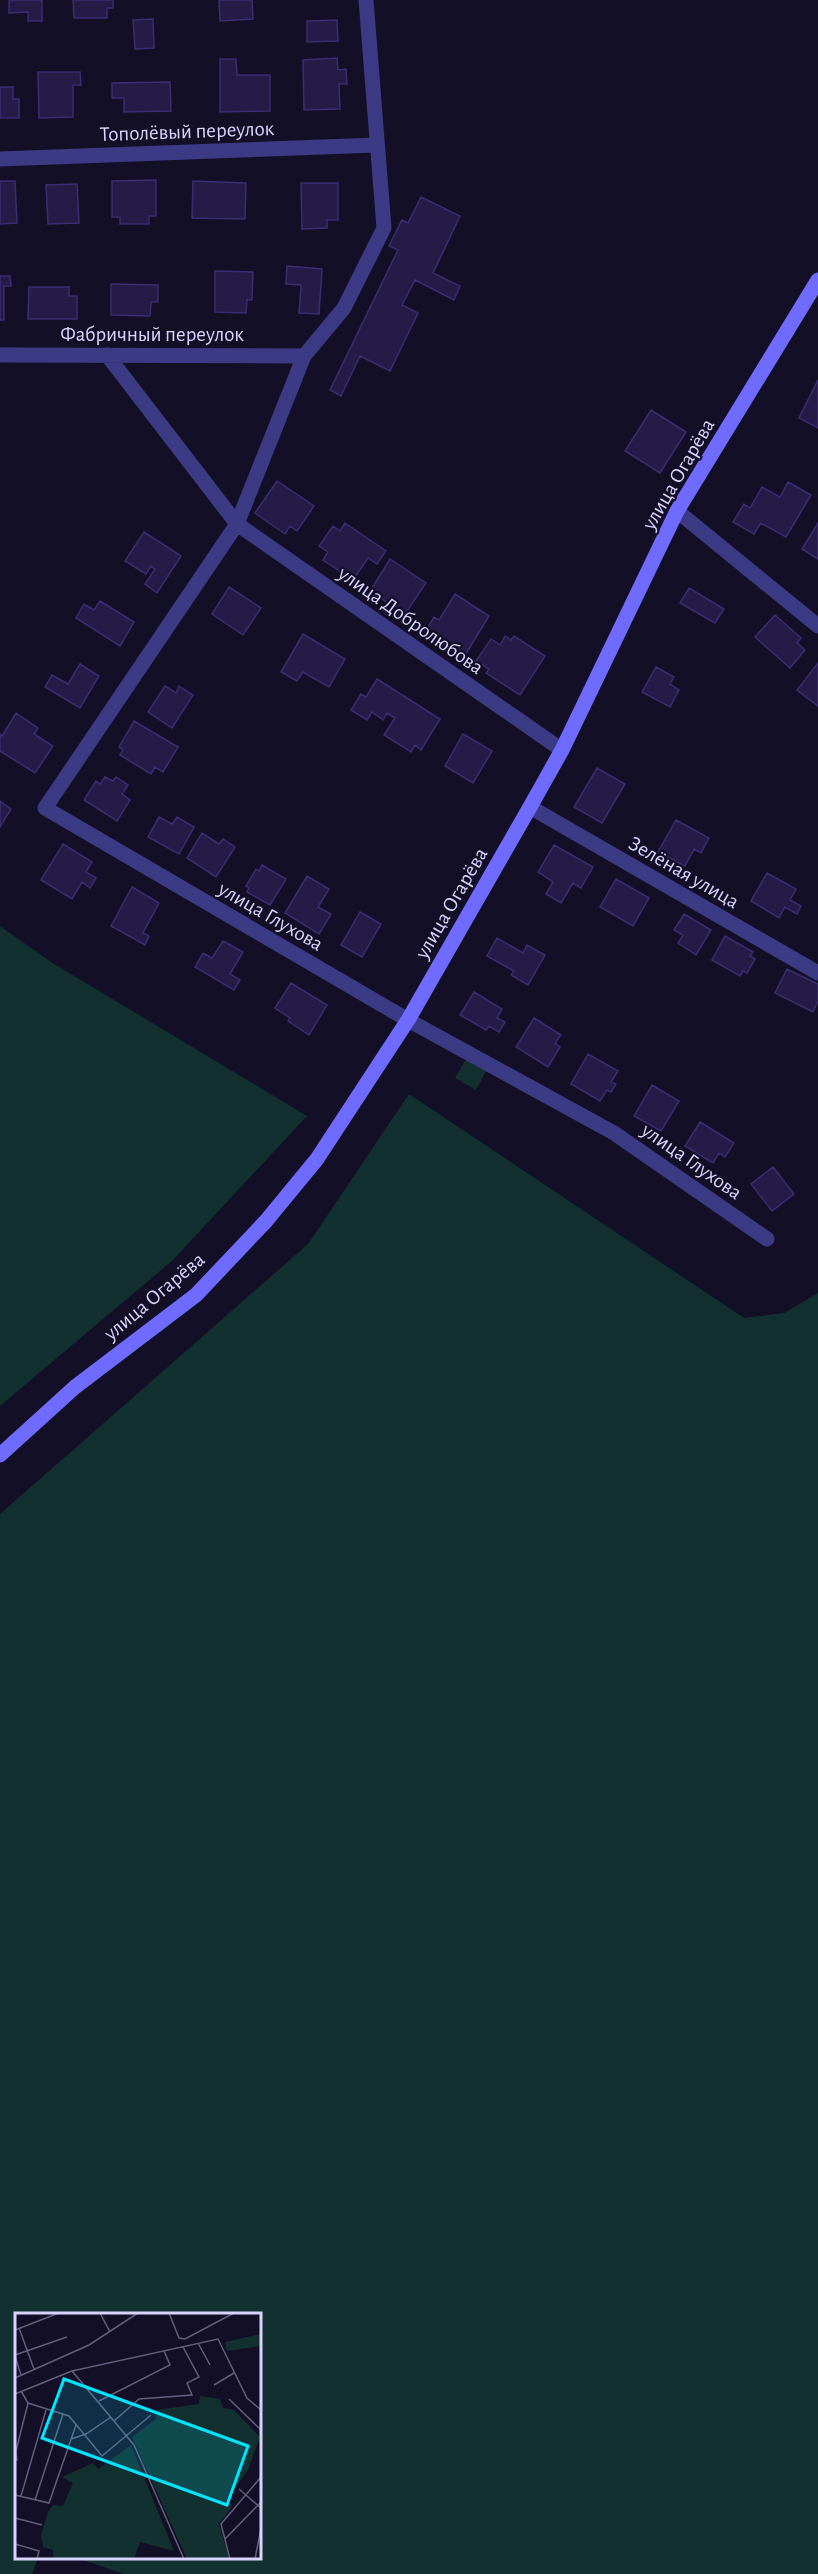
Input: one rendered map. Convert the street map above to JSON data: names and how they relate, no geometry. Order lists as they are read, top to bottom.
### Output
{
  "streets": {
    "main road": ["улица Огарёва"],
    "street": [
      "Тополёвый переулок",
      "Фабричный переулок",
      "улица Добролюбова",
      "Зелёная улица",
      "улица Глухова"
    ]
  },
  "crossings": [
    ["Фабричный переулок", "улица Добролюбова"],
    ["улица Огарёва", "улица Добролюбова"],
    ["улица Огарёва", "Зелёная улица"],
    ["улица Огарёва", "улица Глухова"],
    ["улица Добролюбова", "улица Глухова"]
  ]
}
